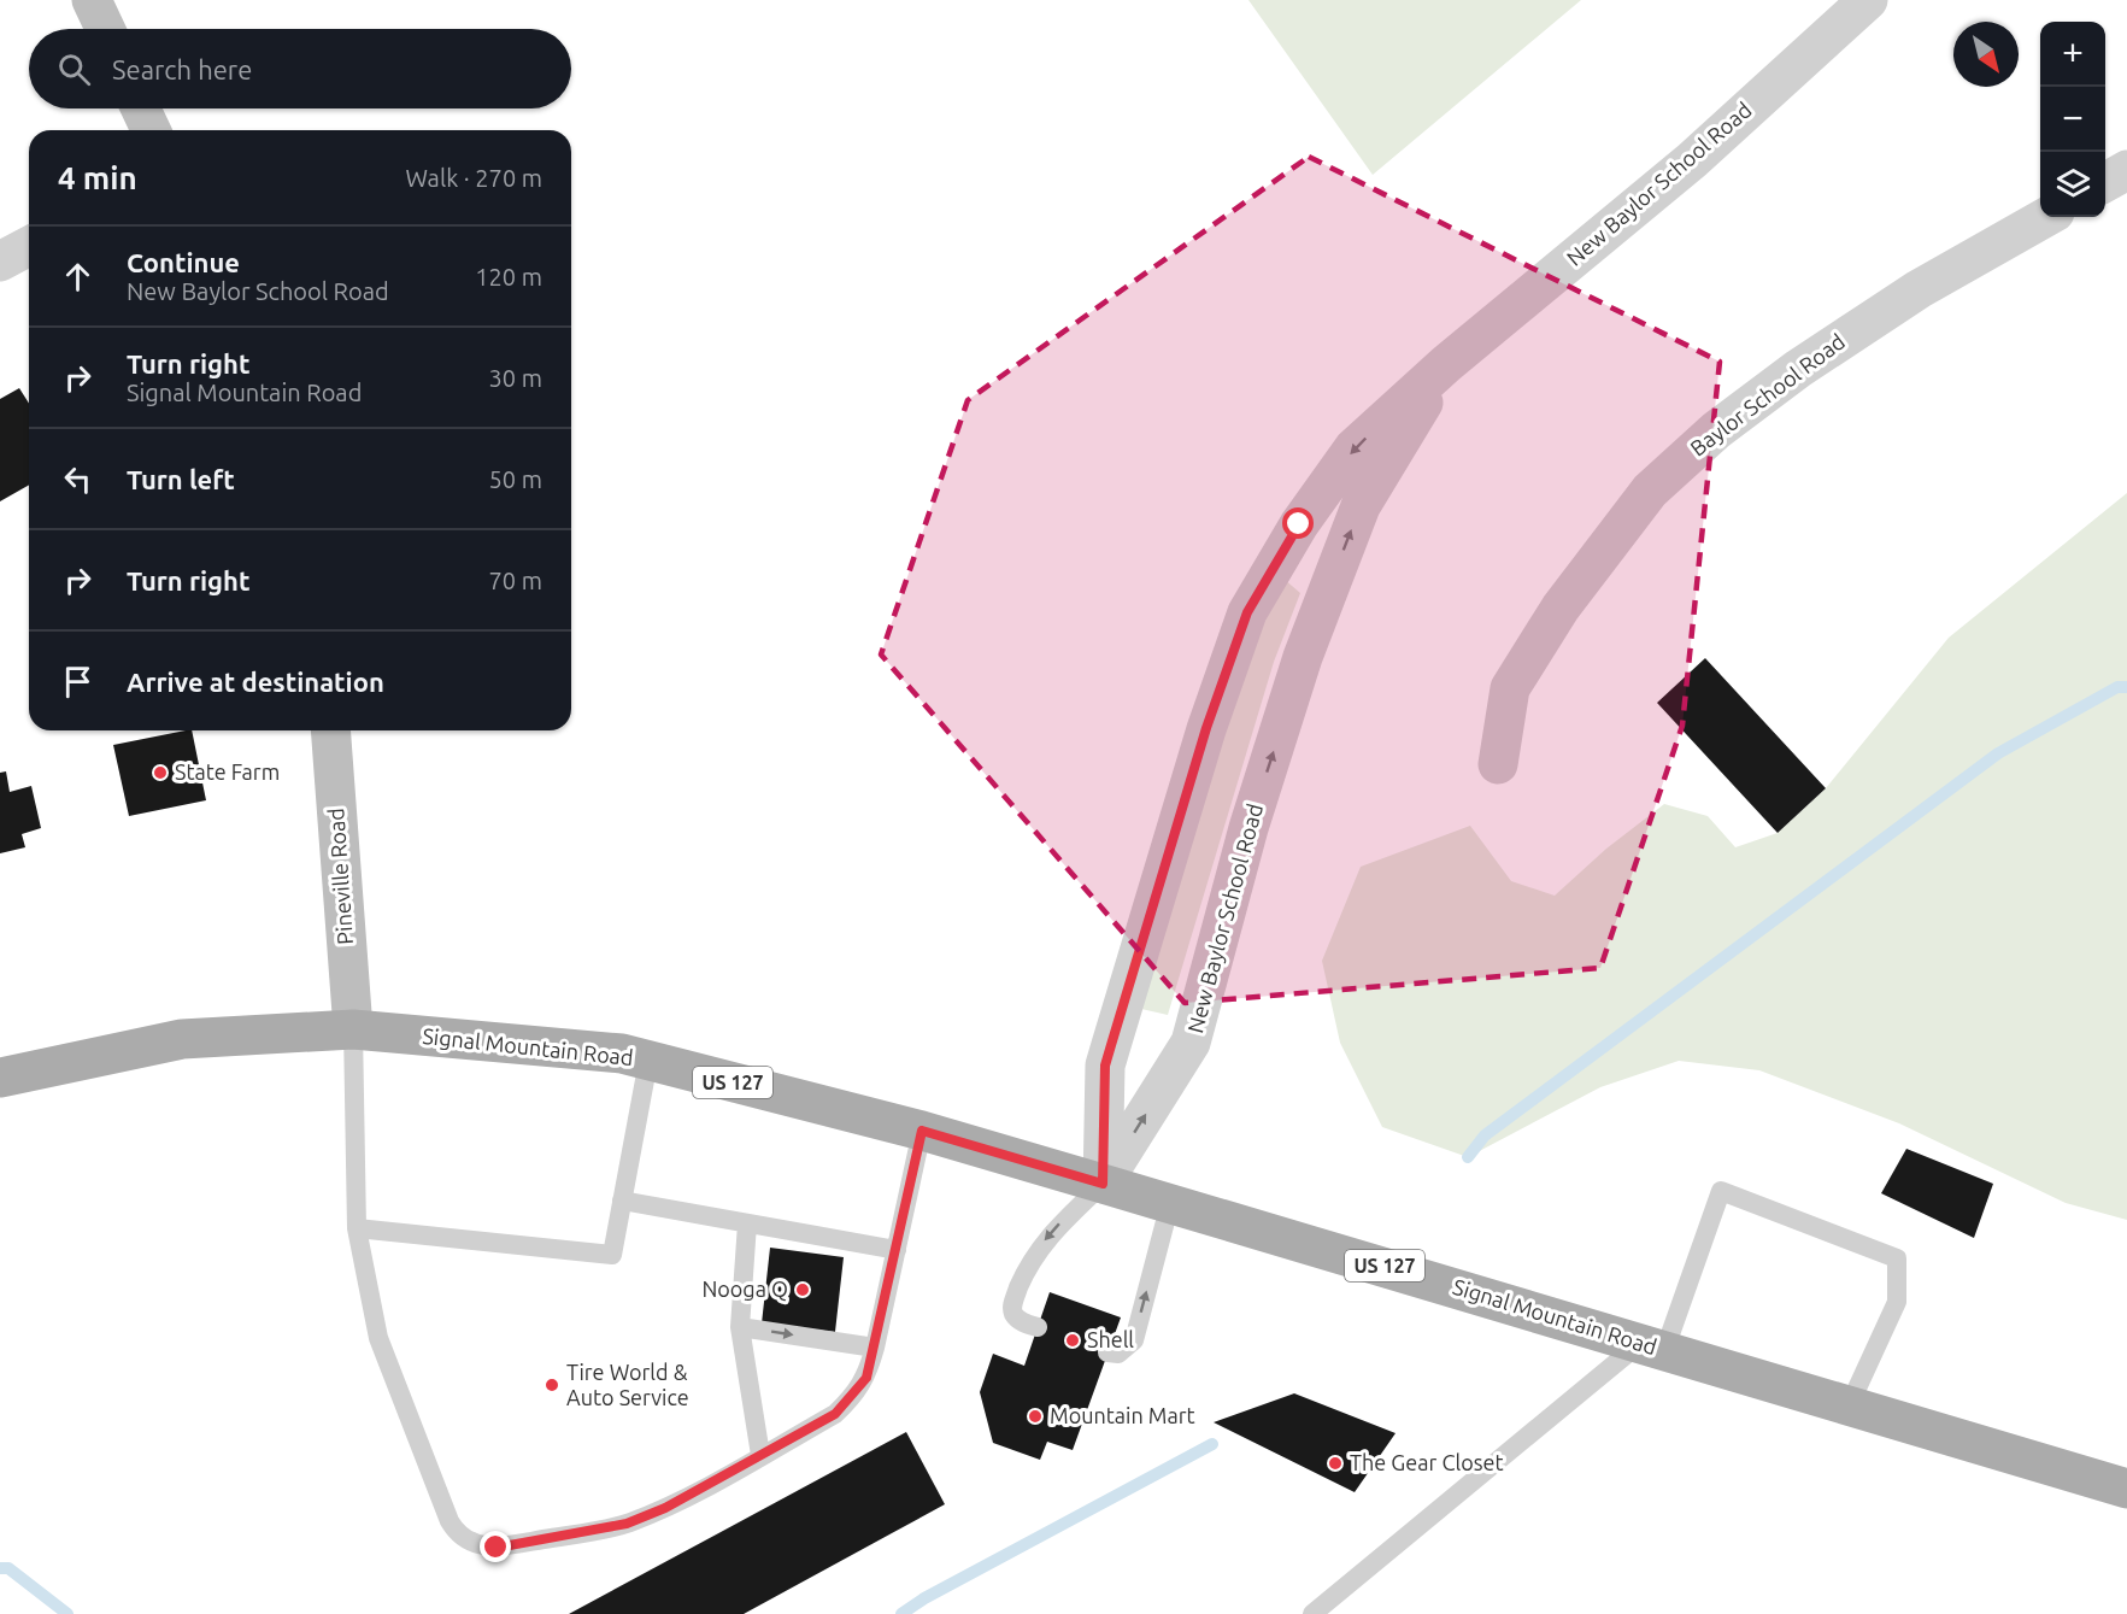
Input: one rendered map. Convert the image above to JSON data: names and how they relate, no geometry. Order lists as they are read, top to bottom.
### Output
{
  "streets": {
    "main road": ["Pineville Road", "Signal Mountain Road", "US 127"],
    "street": ["New Baylor School Road", "Baylor School Road"]
  },
  "crossings": [
    ["New Baylor School Road", "Signal Mountain Road"],
    ["Pineville Road", "Signal Mountain Road"]
  ],
  "places": [
    "State Farm",
    "Nooga Q",
    "Shell",
    "Tire World & Auto Service",
    "Mountain Mart",
    "The Gear Closet"
  ],
  "north": "bottom right",
  "page": {
    "map_buttons": ["+", "−"],
    "search": "Search here",
    "heading": ["4 min", "Walk · 270 m"],
    "list": [
      ["Continue", "New Baylor School Road", "120 m"],
      ["Turn right", "Signal Mountain Road", "30 m"],
      ["Turn left", "50 m"],
      ["Turn right", "70 m"],
      "Arrive at destination"
    ]
  }
}
